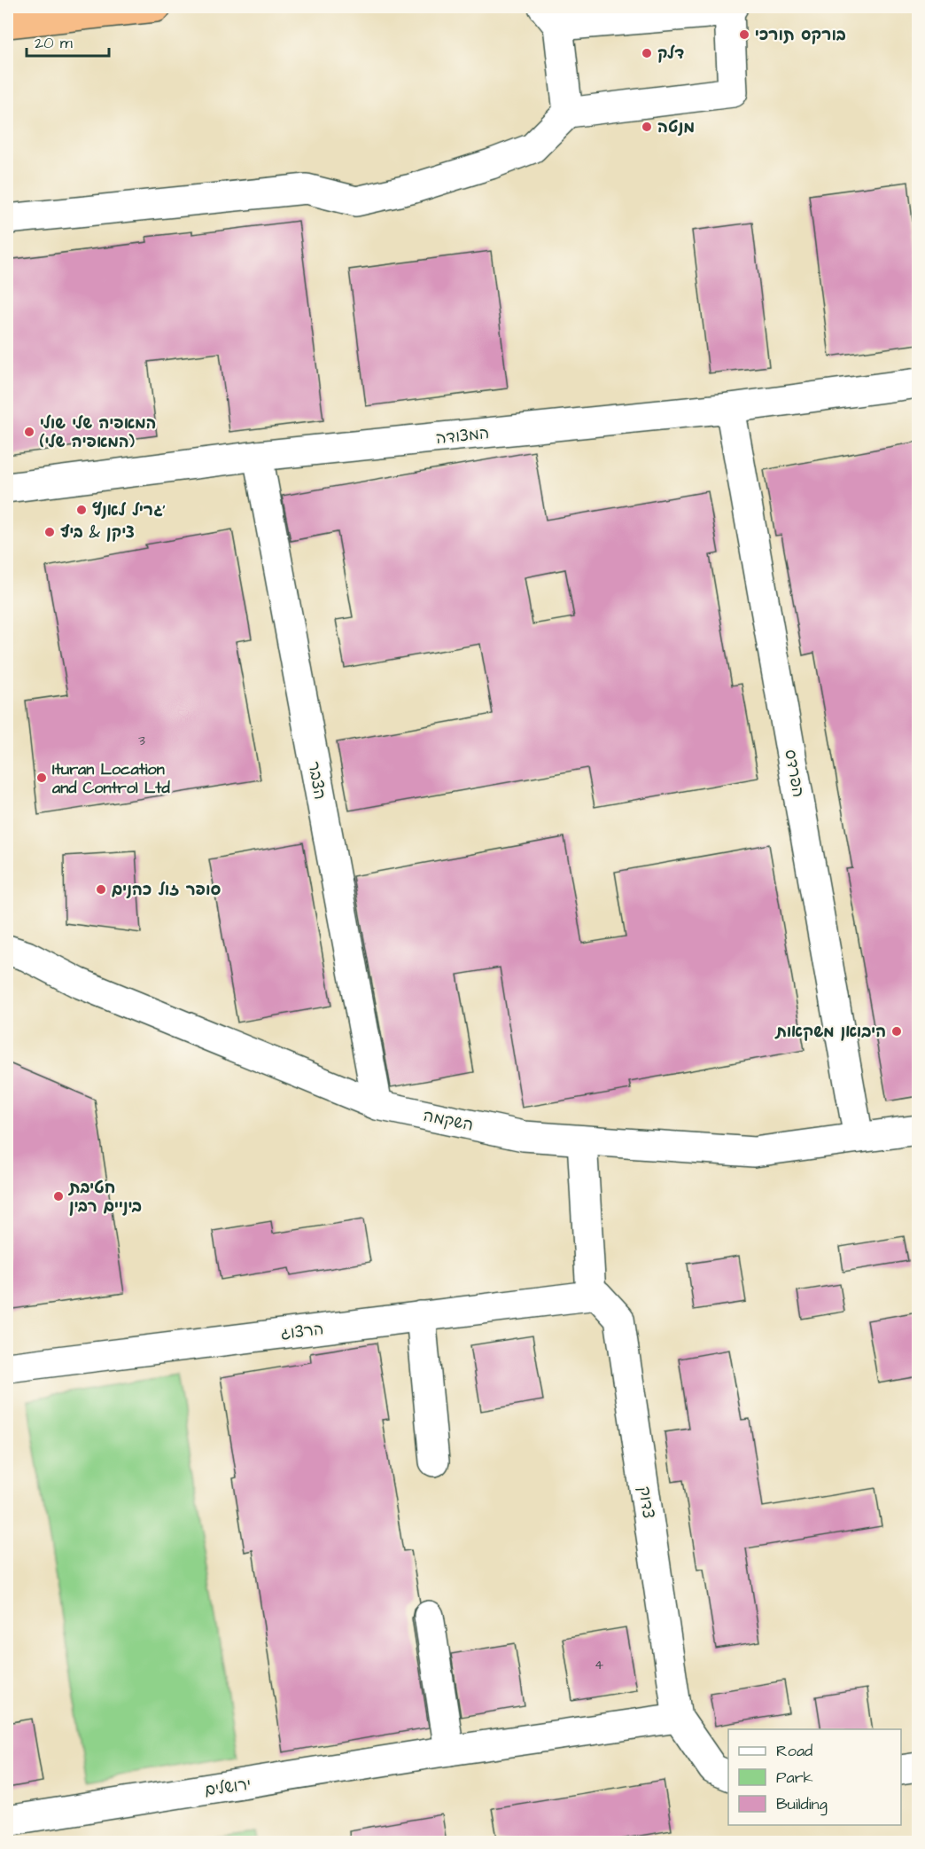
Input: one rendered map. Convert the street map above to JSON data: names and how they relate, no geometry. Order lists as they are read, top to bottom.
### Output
{
  "streets": {
    "street": [
      "המצודה",
      "הפרדס",
      "הצבר",
      "השקמה",
      "הרצוג",
      "צדוק",
      "ירושלים"
    ]
  },
  "crossings": [
    ["המצודה", "הפרדס"],
    ["המצודה", "הצבר"],
    ["הפרדס", "השקמה"],
    ["הצבר", "השקמה"],
    ["הרצוג", "צדוק"],
    ["צדוק", "ירושלים"]
  ],
  "places": [
    "בורקס תורכי",
    "דלק",
    "מנטה",
    "המאפיה שלי שולי (המאפיה שלי)",
    "גריל לאנץ'",
    "ציקן & ביף",
    "Ituran Location and Control Ltd",
    "סופר זול כהנים",
    "היבואן משקאות",
    "חטיבת ביניים רבין"
  ],
  "house_numbers": ["3", "4"],
  "legend": ["Road", "Park", "Building"],
  "scale_bar": "20 m"
}
